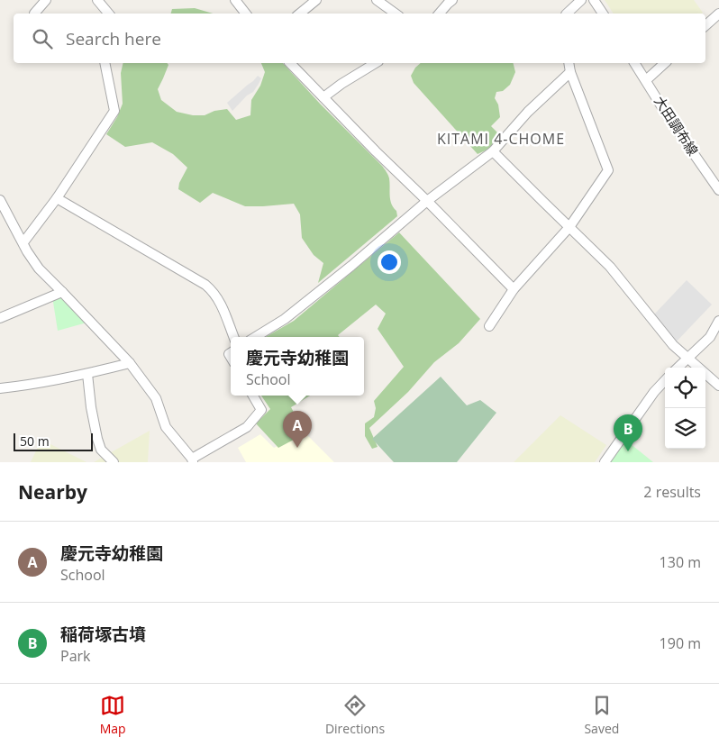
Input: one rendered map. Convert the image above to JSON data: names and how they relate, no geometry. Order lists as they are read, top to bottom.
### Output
{
  "streets": {
    "street": ["大田調布線"]
  },
  "districts": ["KITAMI 4-CHOME"],
  "scale_bar": "50 m",
  "page": {
    "search": "Search here",
    "popup": ["慶元寺幼稚園", "School"],
    "pins": ["A", "B"],
    "scale": "50 m",
    "heading": ["Nearby", "2 results"],
    "list": [
      {
        "mark": "A",
        "name": "慶元寺幼稚園",
        "note": "School",
        "value": "130 m"
      },
      {
        "mark": "B",
        "name": "稲荷塚古墳",
        "note": "Park",
        "value": "190 m"
      }
    ],
    "nav": ["Map", "Directions", "Saved"]
  }
}
